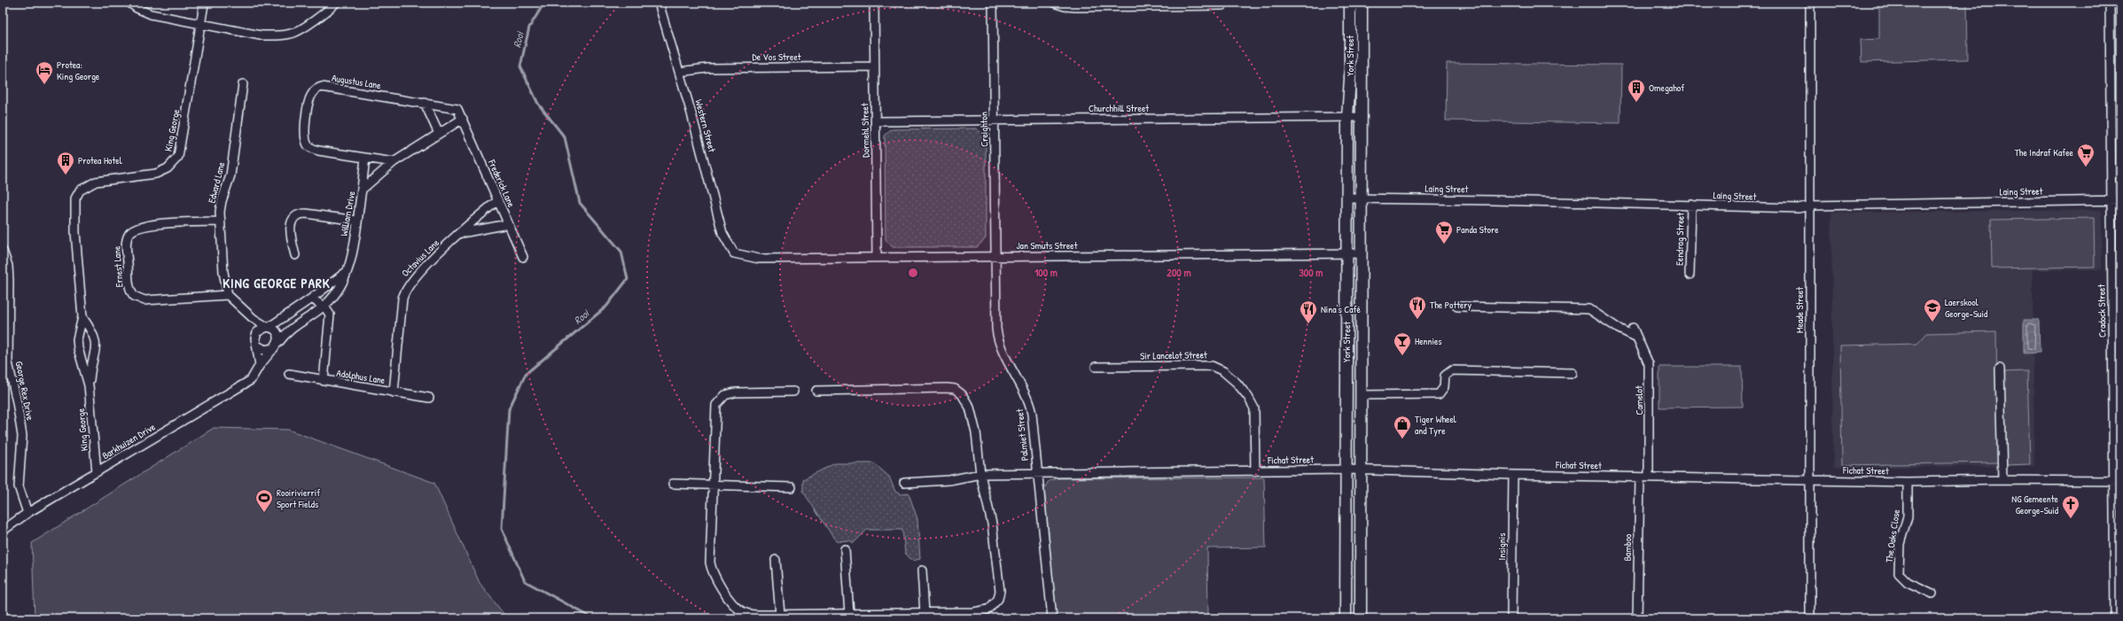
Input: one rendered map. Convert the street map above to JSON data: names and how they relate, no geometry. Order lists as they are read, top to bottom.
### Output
{
  "streets": {
    "main road": ["York Street"],
    "street": [
      "De Vos Street",
      "Augustus Lane",
      "Churchhill Street",
      "Western Street",
      "Creighton",
      "King George",
      "Dormehl Street",
      "Edward Lane",
      "Frederick Lane",
      "Laing Street",
      "William Drive",
      "Eendrag Street",
      "Jan Smuts Street",
      "Octavius Lane",
      "Ernest Lane",
      "Meade Street",
      "Cradock Street",
      "Sir Lancelot Street",
      "Adolphus Lane",
      "George Rex Drive",
      "Camelot",
      "Palmiet Street",
      "Barkhuizen Drive",
      "Fichat Street",
      "The Oaks Close",
      "Insignis",
      "Bamboo"
    ]
  },
  "crossings": [
    ["York Street", "Churchhill Street"],
    ["York Street", "Laing Street"],
    ["York Street", "Jan Smuts Street"],
    ["York Street", "Fichat Street"],
    ["De Vos Street", "Western Street"],
    ["De Vos Street", "Dormehl Street"],
    ["Augustus Lane", "Frederick Lane"],
    ["Augustus Lane", "William Drive"],
    ["Churchhill Street", "Creighton"],
    ["Churchhill Street", "Dormehl Street"],
    ["Western Street", "Jan Smuts Street"],
    ["Creighton", "Jan Smuts Street"],
    ["Creighton", "Palmiet Street"],
    ["King George", "Barkhuizen Drive"],
    ["Dormehl Street", "Jan Smuts Street"],
    ["Edward Lane", "Ernest Lane"],
    ["Frederick Lane", "William Drive"],
    ["Frederick Lane", "Octavius Lane"],
    ["Laing Street", "Eendrag Street"],
    ["Laing Street", "Meade Street"],
    ["Laing Street", "Cradock Street"],
    ["William Drive", "Barkhuizen Drive"],
    ["Jan Smuts Street", "Palmiet Street"],
    ["Octavius Lane", "Adolphus Lane"],
    ["Meade Street", "Fichat Street"],
    ["Cradock Street", "Fichat Street"],
    ["Sir Lancelot Street", "Fichat Street"],
    ["George Rex Drive", "Barkhuizen Drive"],
    ["Camelot", "Fichat Street"],
    ["Palmiet Street", "Fichat Street"],
    ["Fichat Street", "The Oaks Close"],
    ["Fichat Street", "Insignis"],
    ["Fichat Street", "Bamboo"]
  ],
  "districts": ["KING GEORGE PARK"],
  "water": ["Rooi"],
  "places": {
    "hotel": ["Protea: King George"],
    "building": ["Omegahof", "Protea Hotel"],
    "supermarket": ["The Indraf Kafee", "Panda Store"],
    "restaurant": ["The Pottery", "Nina's Café"],
    "school or university": ["Laerskool George-Suid"],
    "bar": ["Hennies"],
    "shop": ["Tiger Wheel and Tyre"],
    "sports": ["Rooirivierrif Sport Fields"],
    "church": ["NG Gemeente George-Suid"]
  },
  "rings": ["100 m", "200 m", "300 m"]
}
